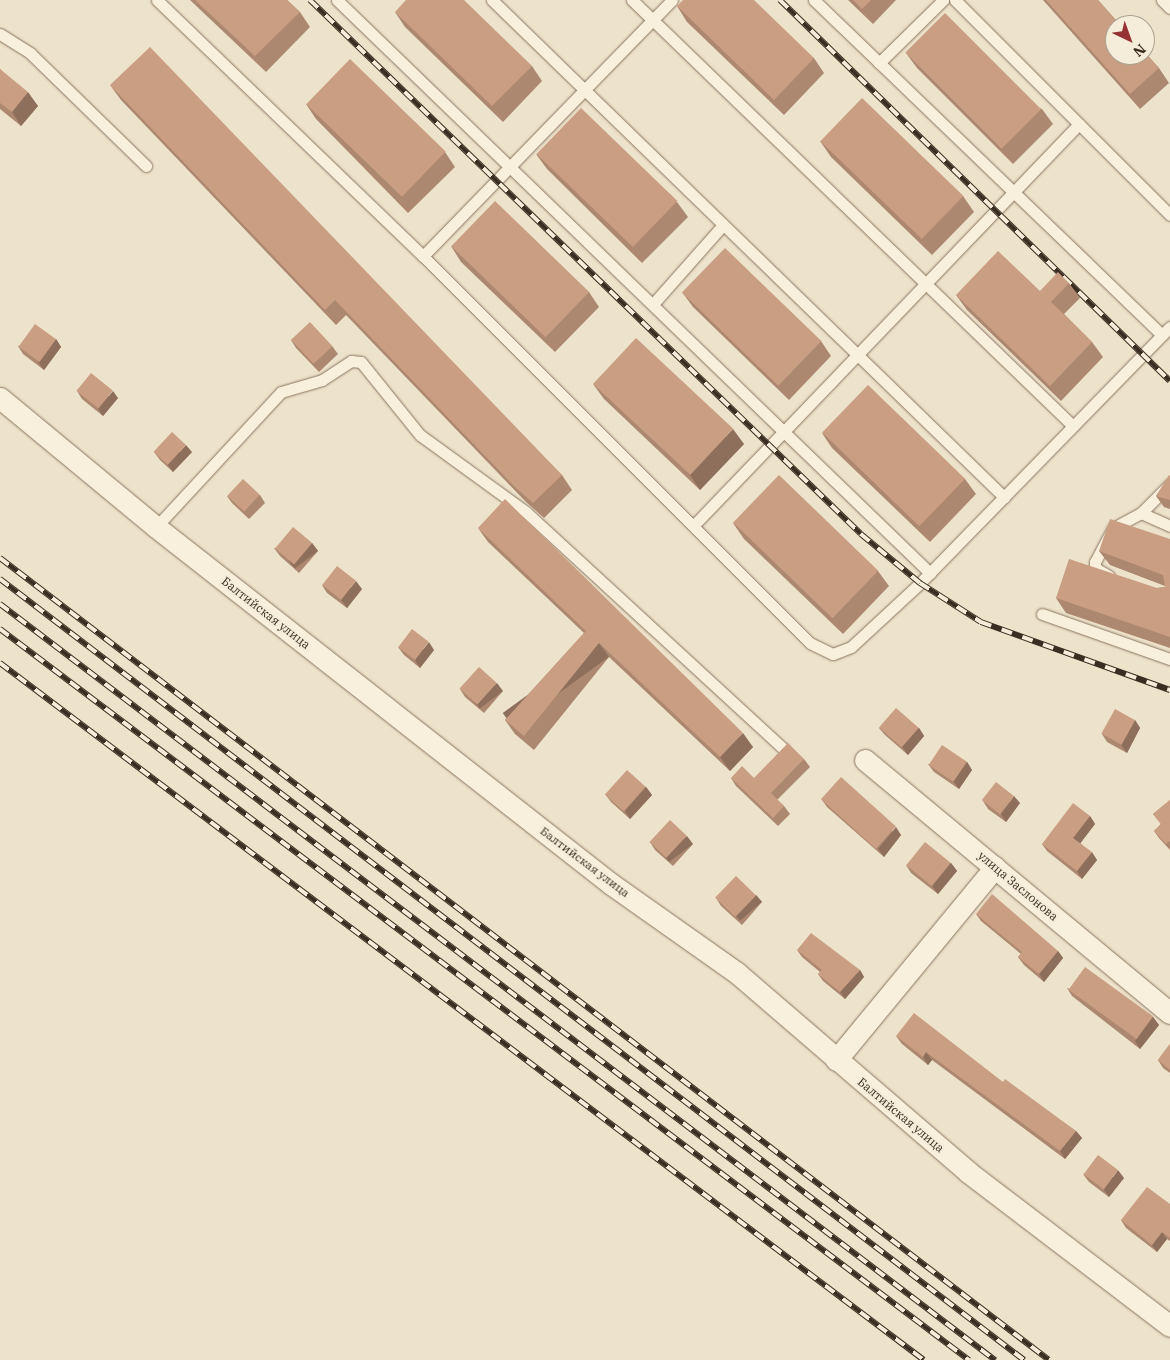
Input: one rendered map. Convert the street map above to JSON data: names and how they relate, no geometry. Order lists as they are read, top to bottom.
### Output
{
  "streets": {
    "street": ["Балтийская улица", "улица Заслонова"]
  },
  "north": "bottom right"
}
